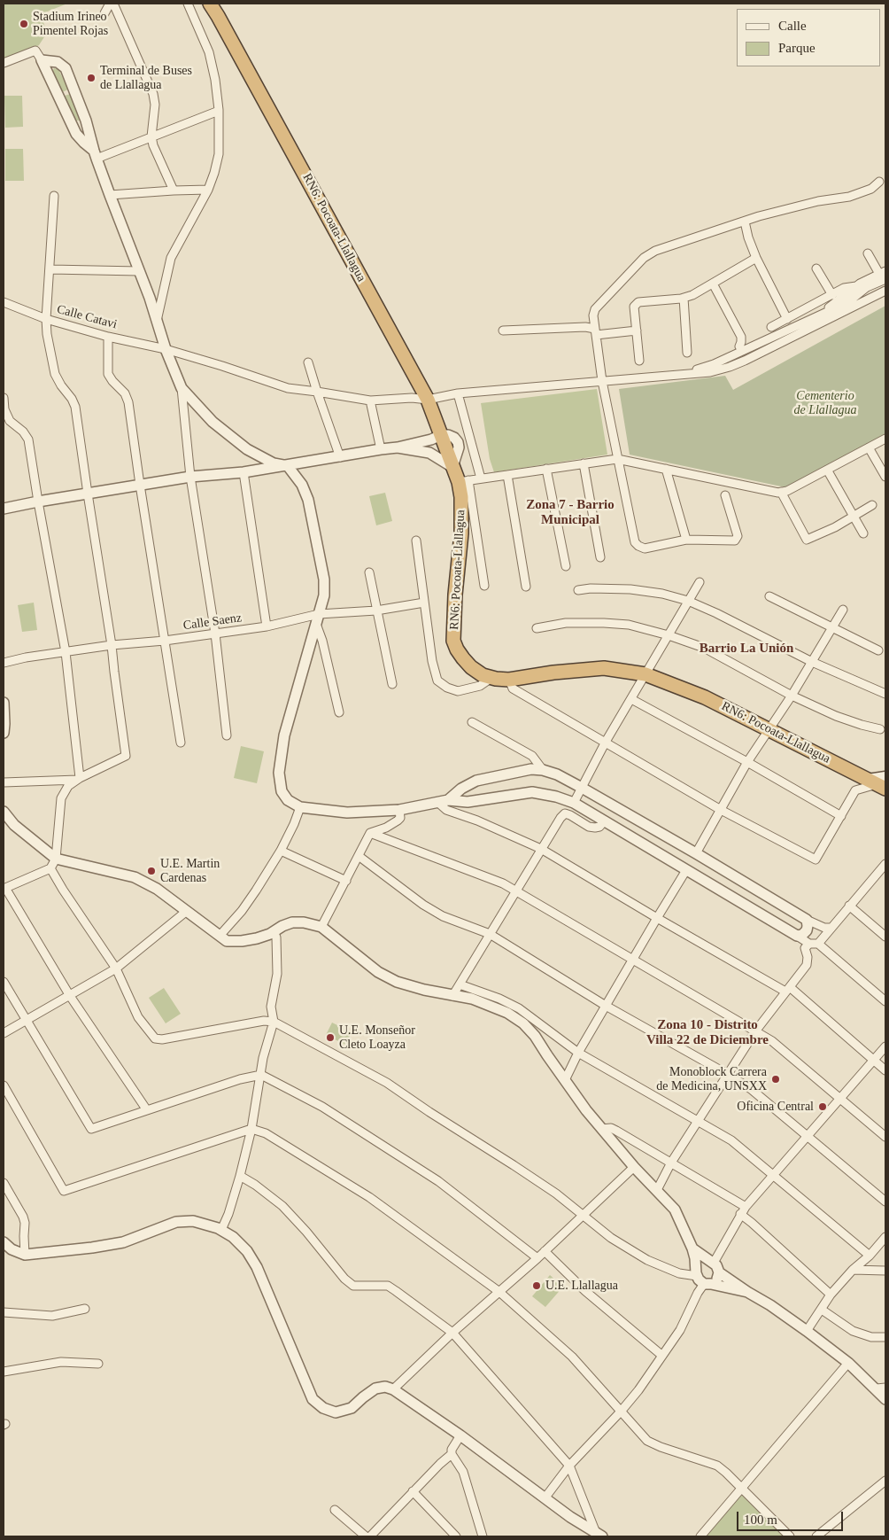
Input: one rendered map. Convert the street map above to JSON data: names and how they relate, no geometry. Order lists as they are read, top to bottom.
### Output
{
  "streets": {
    "highway": ["RN6: Pocoata-Llallagua"],
    "street": ["Calle Catavi", "Calle Saenz"]
  },
  "crossings": [
    ["RN6: Pocoata-Llallagua", "Calle Catavi"]
  ],
  "districts": ["Zona 7 - Barrio Municipal", "Barrio La Unión", "Zona 10 - Distrito Villa 22 de Diciembre"],
  "parks": ["Cementerio de Llallagua"],
  "places": [
    "Stadium Irineo Pimentel Rojas",
    "Terminal de Buses de Llallagua",
    "U.E. Martin Cardenas",
    "U.E. Monseñor Cleto Loayza",
    "Monoblock Carrera de Medicina, UNSXX",
    "Oficina Central",
    "U.E. Llallagua"
  ],
  "legend": ["Calle", "Parque"],
  "scale_bar": "100 m"
}
